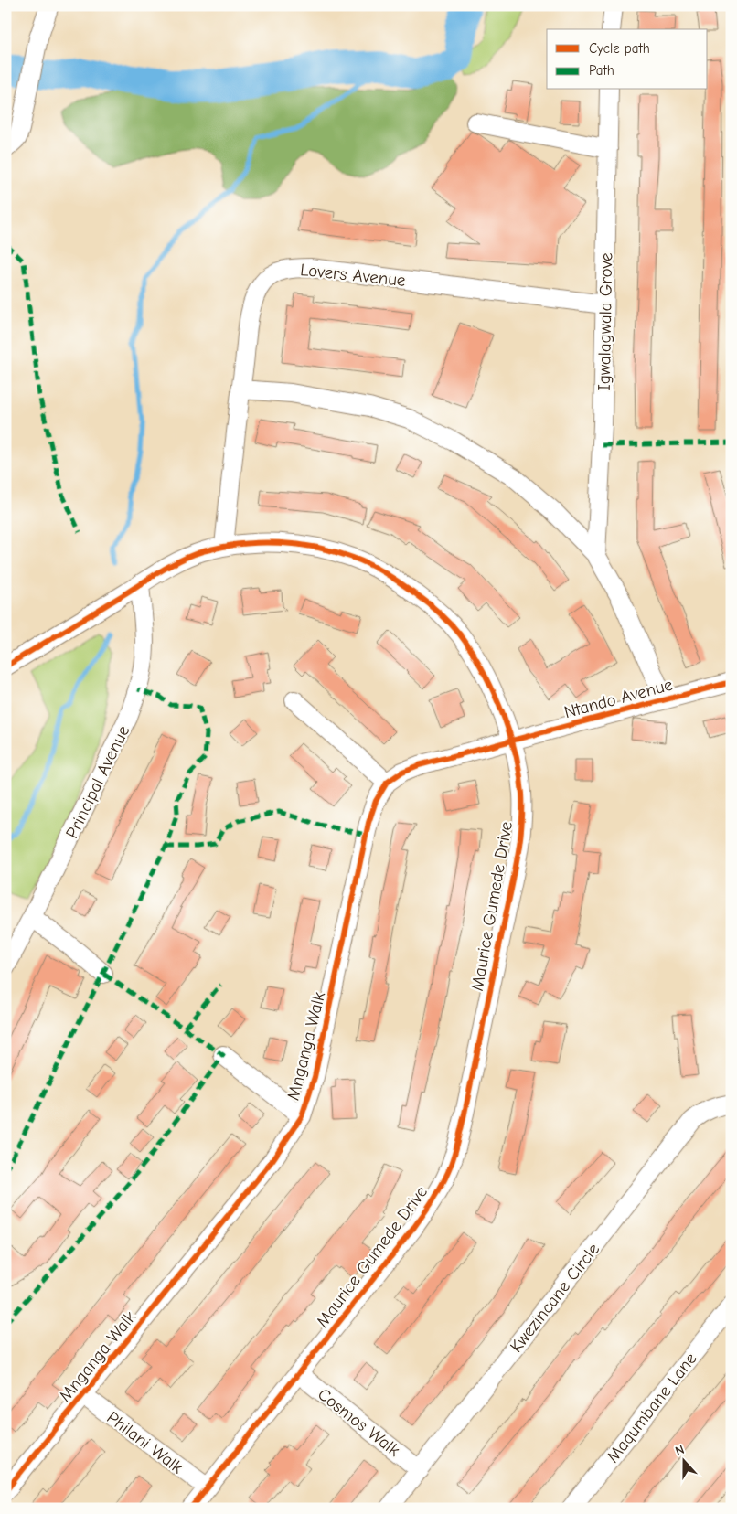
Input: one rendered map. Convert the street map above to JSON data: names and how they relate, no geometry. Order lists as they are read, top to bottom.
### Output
{
  "streets": {
    "street": [
      "Lovers Avenue",
      "Igwalagwala Grove",
      "Ntando Avenue",
      "Principal Avenue",
      "Maurice Gumede Drive",
      "Mnganga Walk",
      "Kwezincane Circle",
      "Maqumbane Lane",
      "Cosmos Walk",
      "Philani Walk"
    ]
  },
  "crossings": [
    ["Lovers Avenue", "Igwalagwala Grove"],
    ["Lovers Avenue", "Maurice Gumede Drive"],
    ["Ntando Avenue", "Maurice Gumede Drive"],
    ["Ntando Avenue", "Mnganga Walk"],
    ["Principal Avenue", "Maurice Gumede Drive"],
    ["Maurice Gumede Drive", "Mnganga Walk"],
    ["Maurice Gumede Drive", "Cosmos Walk"],
    ["Maurice Gumede Drive", "Philani Walk"],
    ["Mnganga Walk", "Philani Walk"],
    ["Kwezincane Circle", "Cosmos Walk"]
  ],
  "legend": ["Cycle path", "Path"],
  "north": "top"
}
